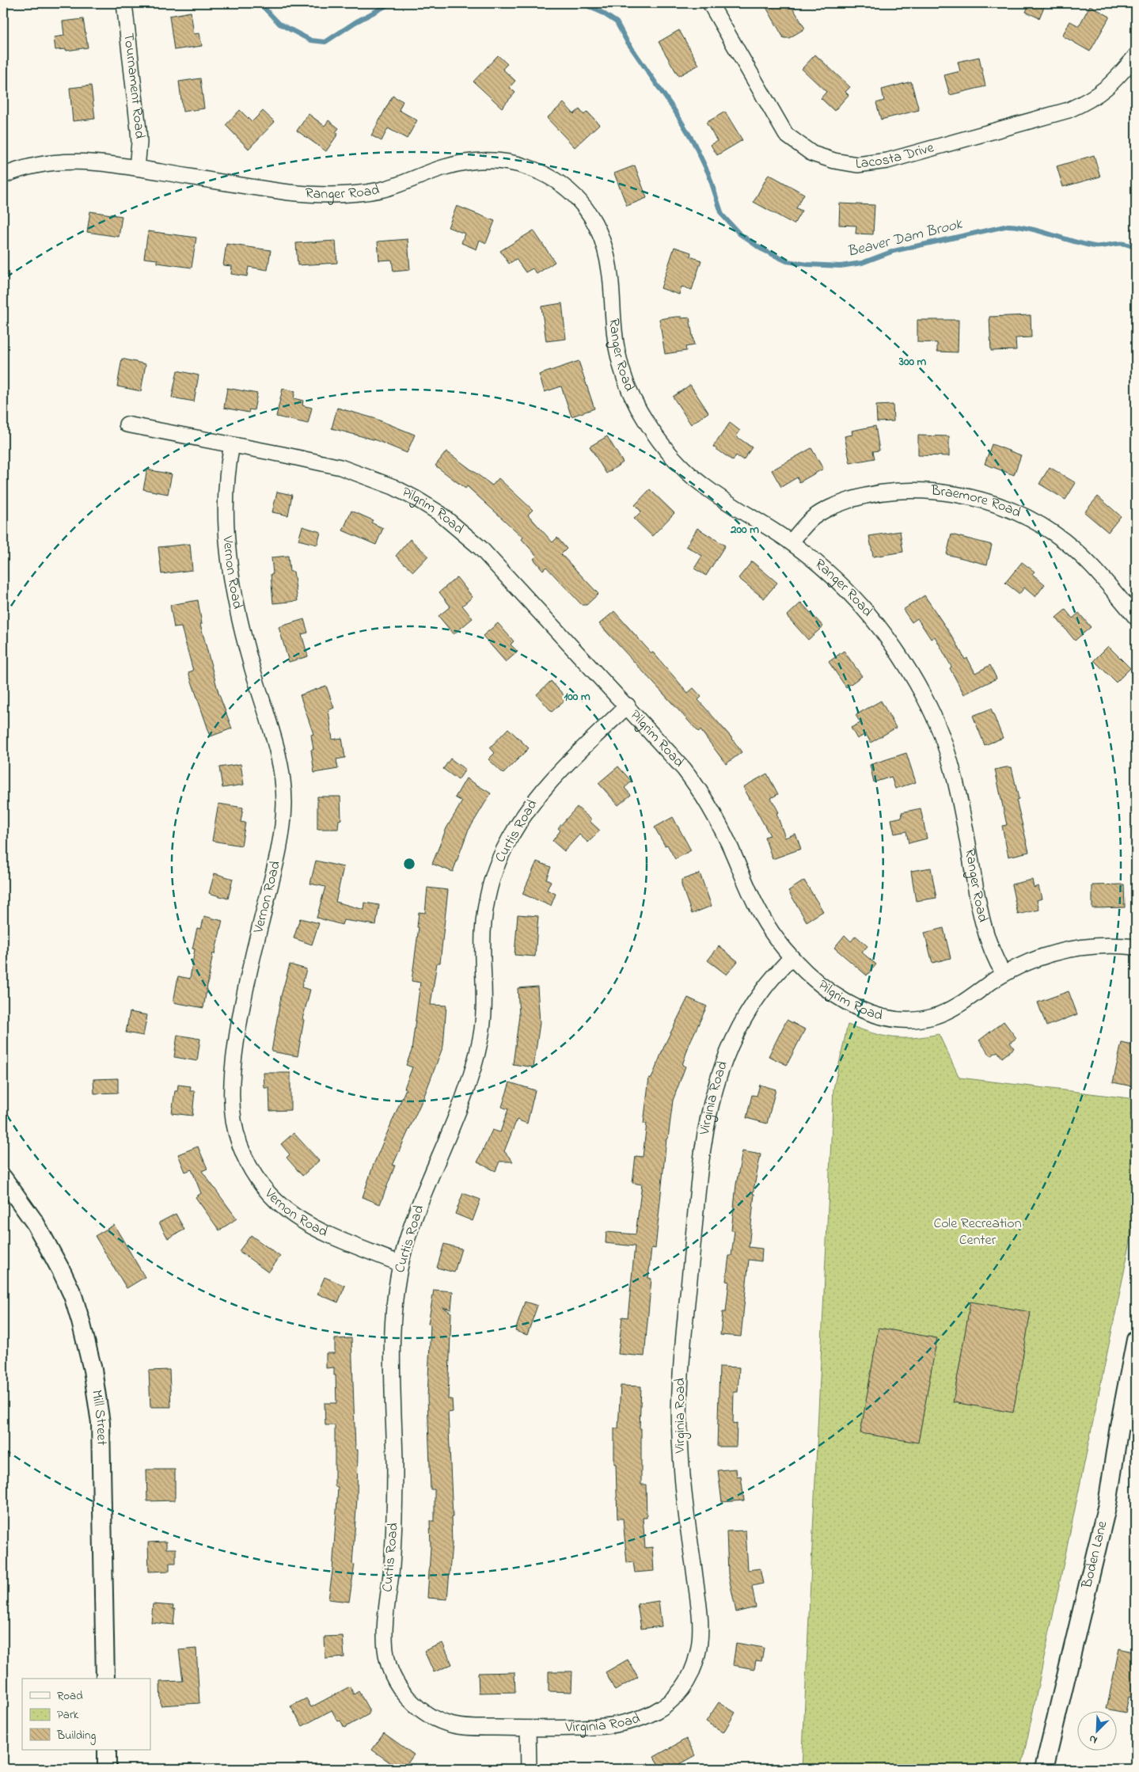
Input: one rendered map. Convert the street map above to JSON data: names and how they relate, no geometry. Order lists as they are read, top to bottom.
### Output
{
  "streets": {
    "street": [
      "Tournament Road",
      "Lacosta Drive",
      "Ranger Road",
      "Braemore Road",
      "Pilgrim Road",
      "Vernon Road",
      "Curtis Road",
      "Virginia Road",
      "Mill Street",
      "Boden Lane"
    ]
  },
  "crossings": [
    ["Tournament Road", "Ranger Road"],
    ["Ranger Road", "Braemore Road"],
    ["Ranger Road", "Pilgrim Road"],
    ["Pilgrim Road", "Vernon Road"],
    ["Pilgrim Road", "Curtis Road"],
    ["Pilgrim Road", "Virginia Road"],
    ["Vernon Road", "Curtis Road"],
    ["Curtis Road", "Virginia Road"]
  ],
  "water": ["Beaver Dam Brook"],
  "parks": ["Cole Recreation Center"],
  "legend": ["Road", "Park", "Building"],
  "north": "bottom left",
  "rings": ["300 m", "200 m", "100 m"]
}
